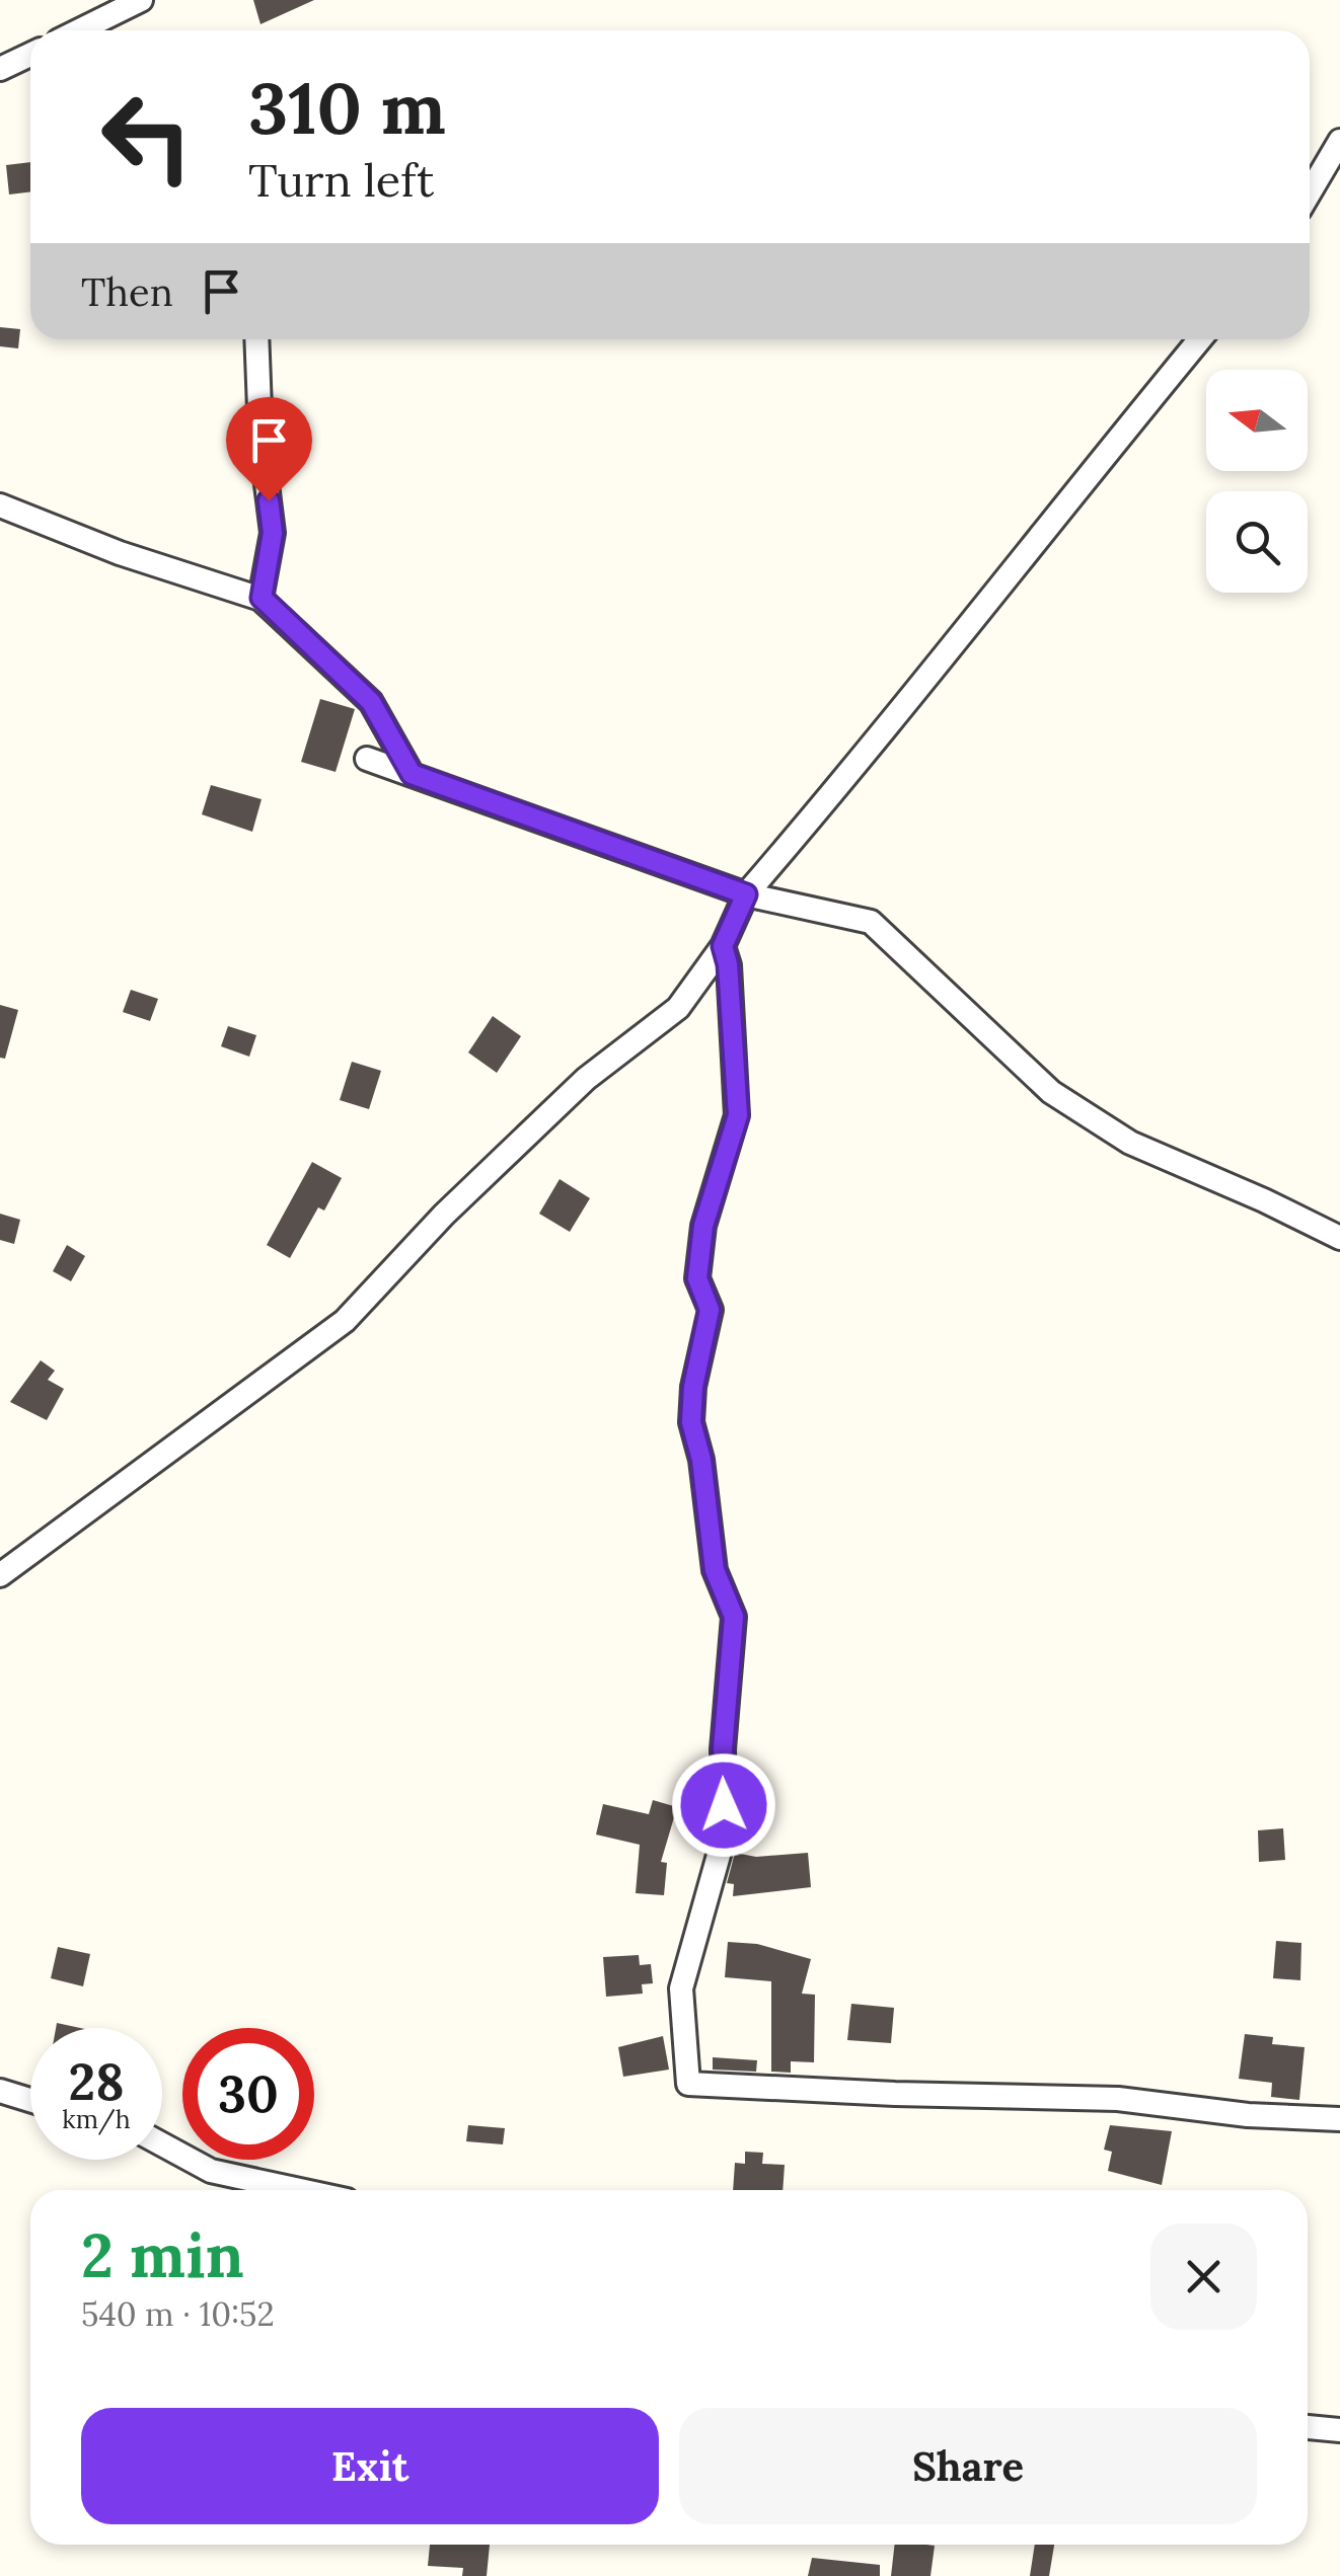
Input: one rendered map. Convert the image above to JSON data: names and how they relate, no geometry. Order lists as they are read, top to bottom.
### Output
{
  "north": "left",
  "page": {
    "turn": ["310 m", "Turn left"],
    "then": "Then",
    "speed": "28 km/h",
    "limit": "30",
    "heading": ["2 min", "540 m · 10:52"],
    "buttons": ["Exit", "Share"]
  }
}
